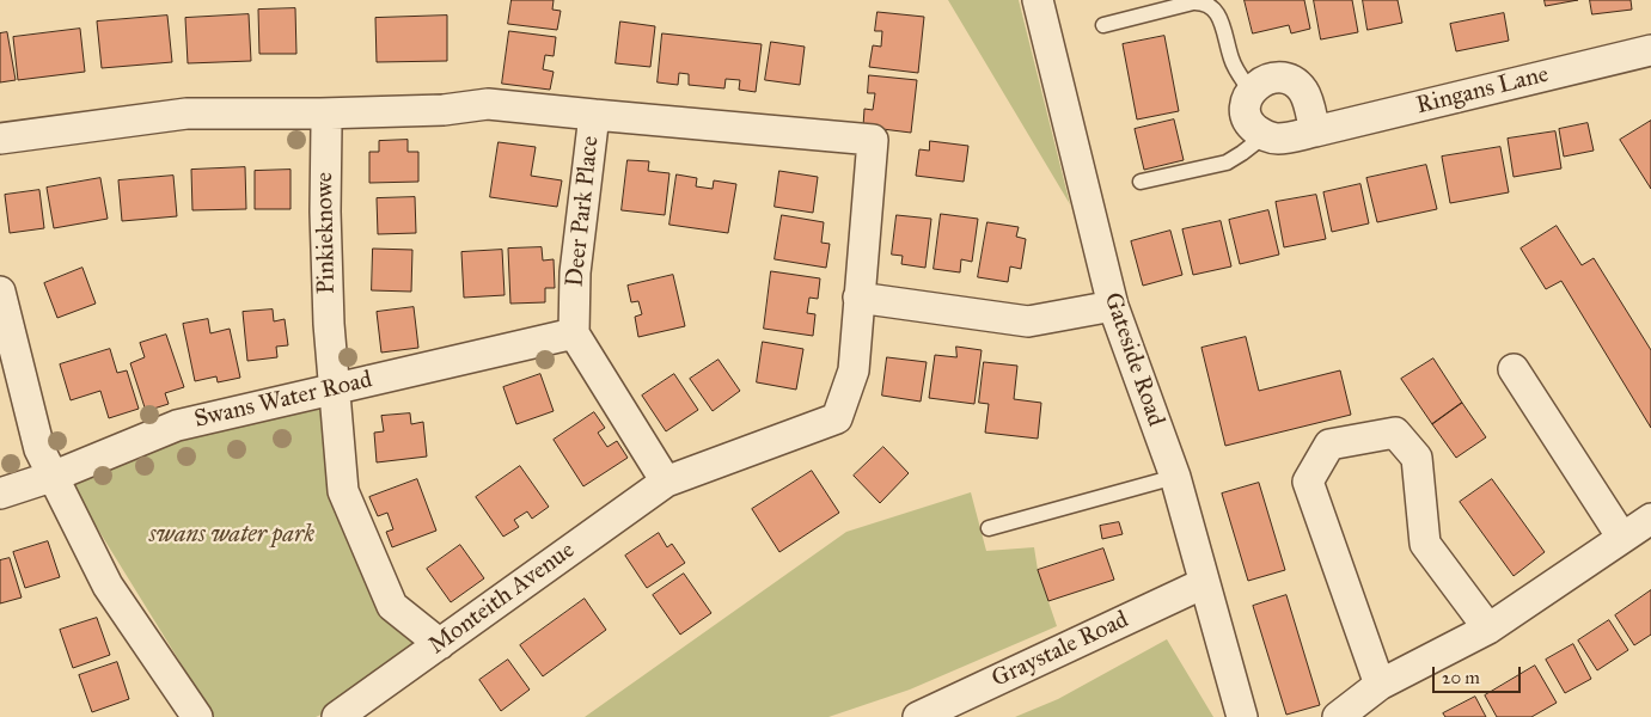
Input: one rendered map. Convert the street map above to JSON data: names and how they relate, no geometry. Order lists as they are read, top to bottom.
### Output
{
  "streets": {
    "street": [
      "Ringans Lane",
      "Deer Park Place",
      "Pinkieknowe",
      "Gateside Road",
      "Swans Water Road",
      "Monteith Avenue",
      "Graystale Road"
    ]
  },
  "crossings": [
    ["Deer Park Place", "Swans Water Road"],
    ["Deer Park Place", "Monteith Avenue"],
    ["Pinkieknowe", "Swans Water Road"],
    ["Pinkieknowe", "Monteith Avenue"],
    ["Gateside Road", "Graystale Road"]
  ],
  "parks": ["swans water park"],
  "scale_bar": "20 m"
}
